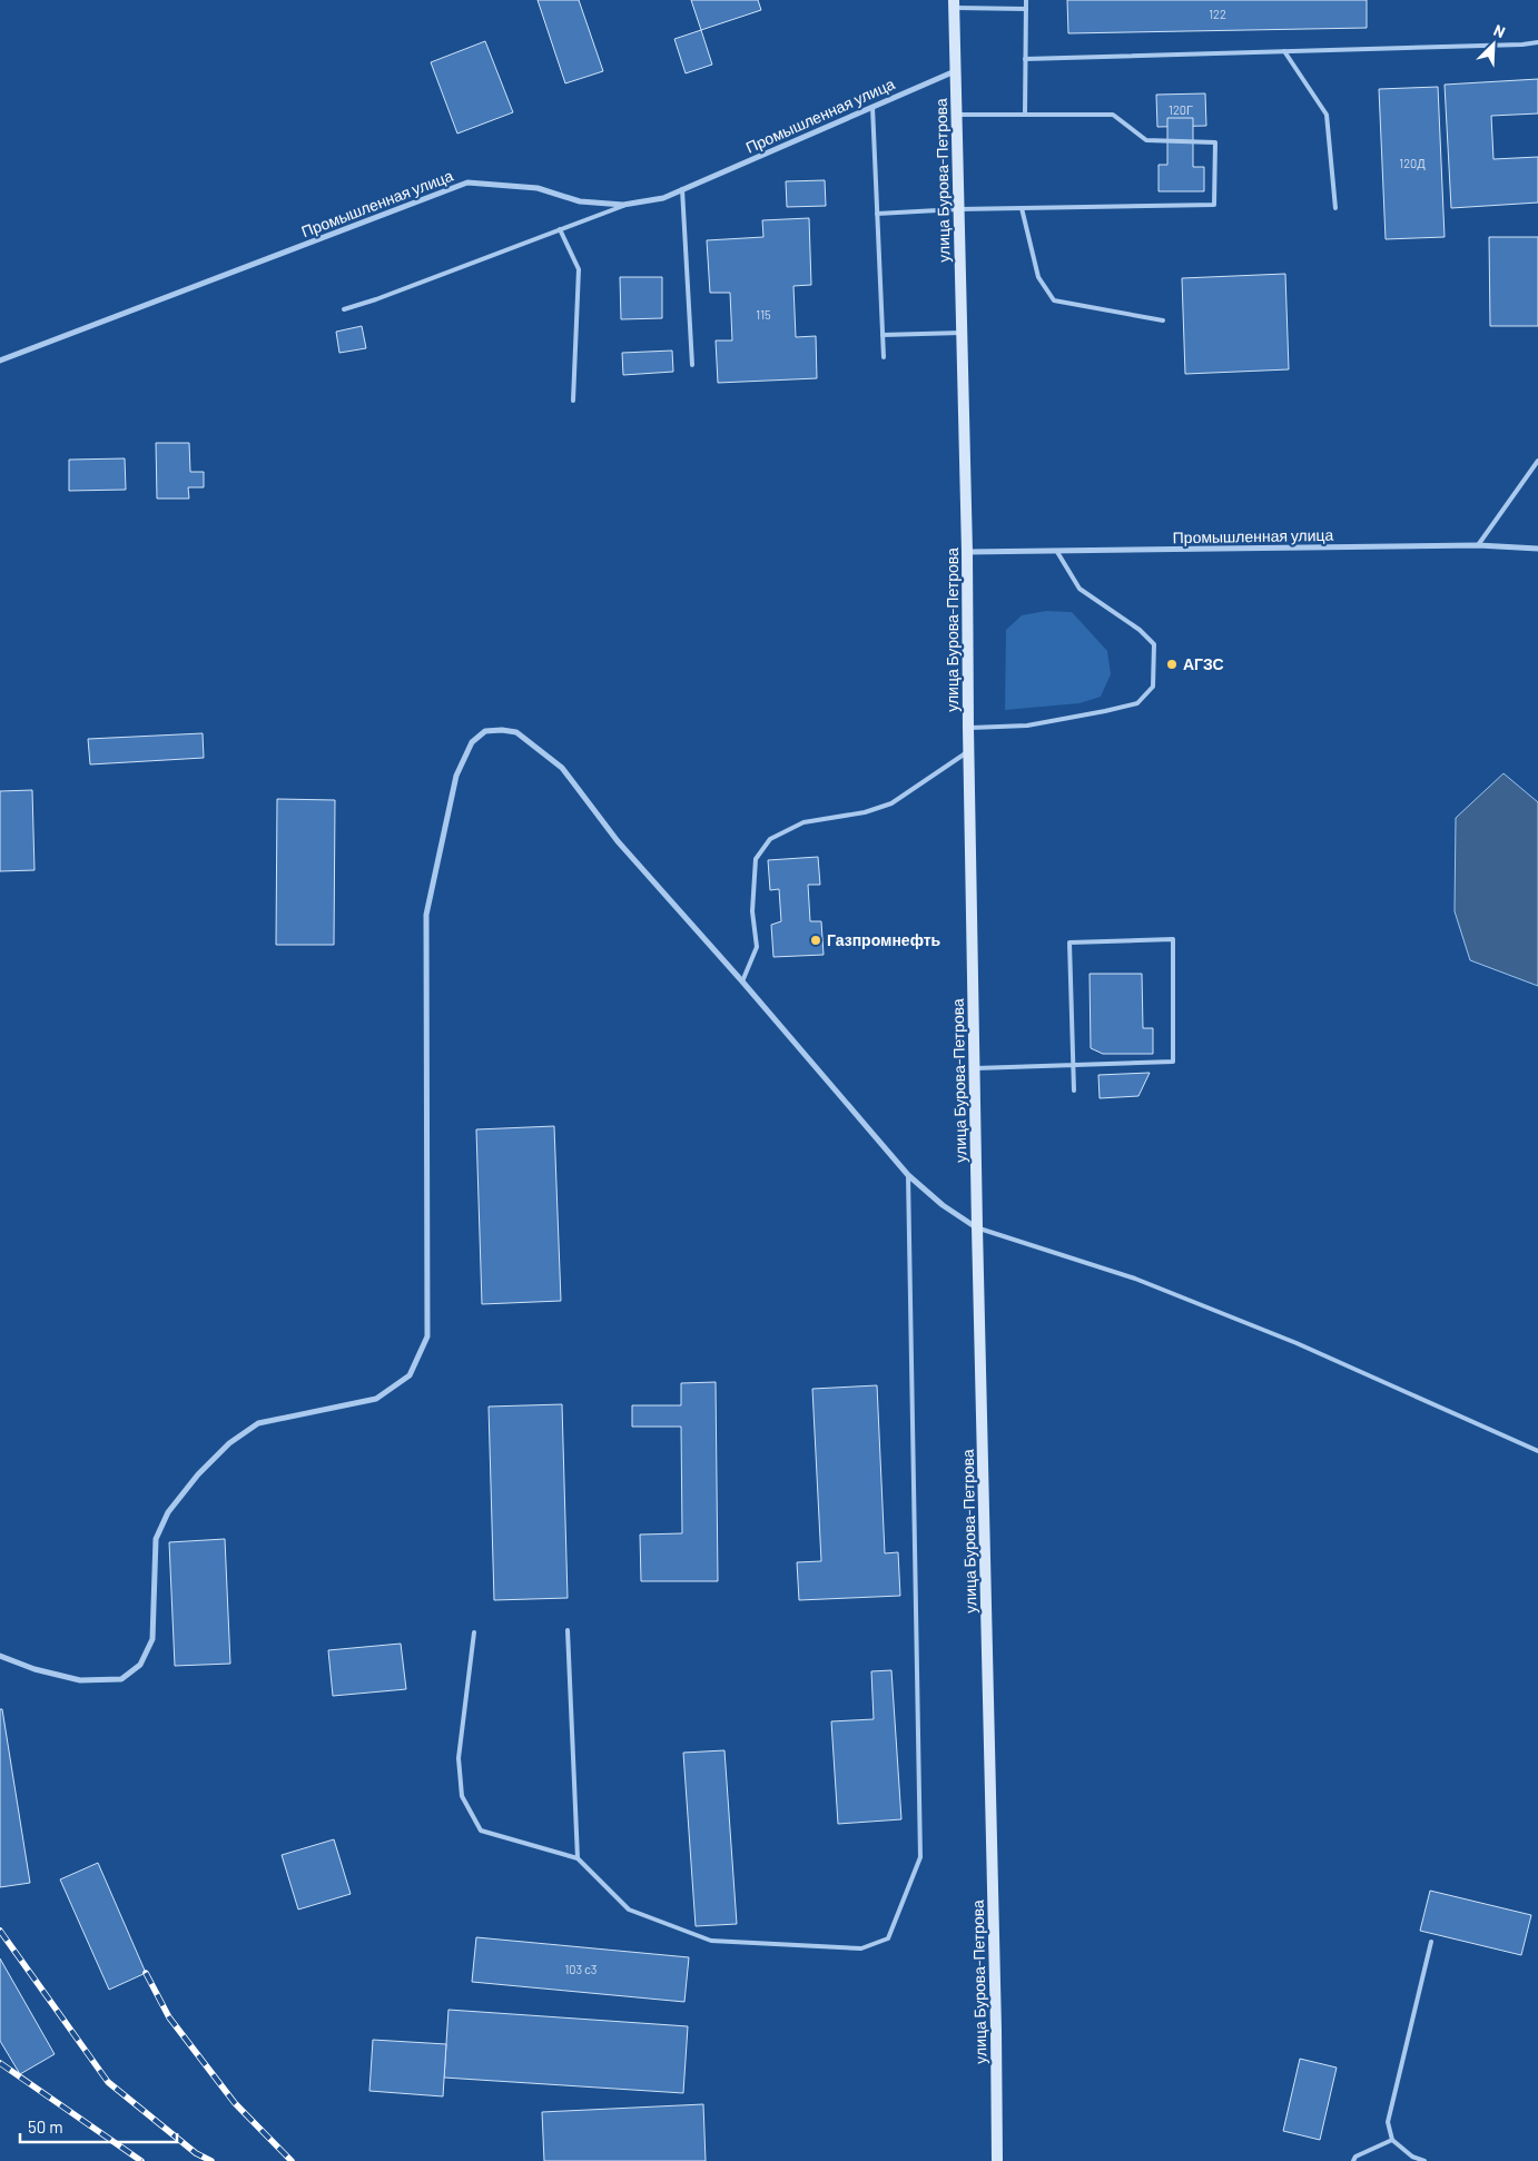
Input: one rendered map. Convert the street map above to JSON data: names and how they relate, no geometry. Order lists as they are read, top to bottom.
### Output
{
  "streets": {
    "main road": ["улица Бурова-Петрова"],
    "street": ["Промышленная улица"]
  },
  "crossings": [
    ["Промышленная улица", "улица Бурова-Петрова"]
  ],
  "places": ["АГЗС", "Газпромнефть"],
  "house_numbers": [
    "122",
    "120Г",
    "120Д",
    "115",
    "103 с3"
  ],
  "scale_bar": "50 m",
  "north": "top right"
}
